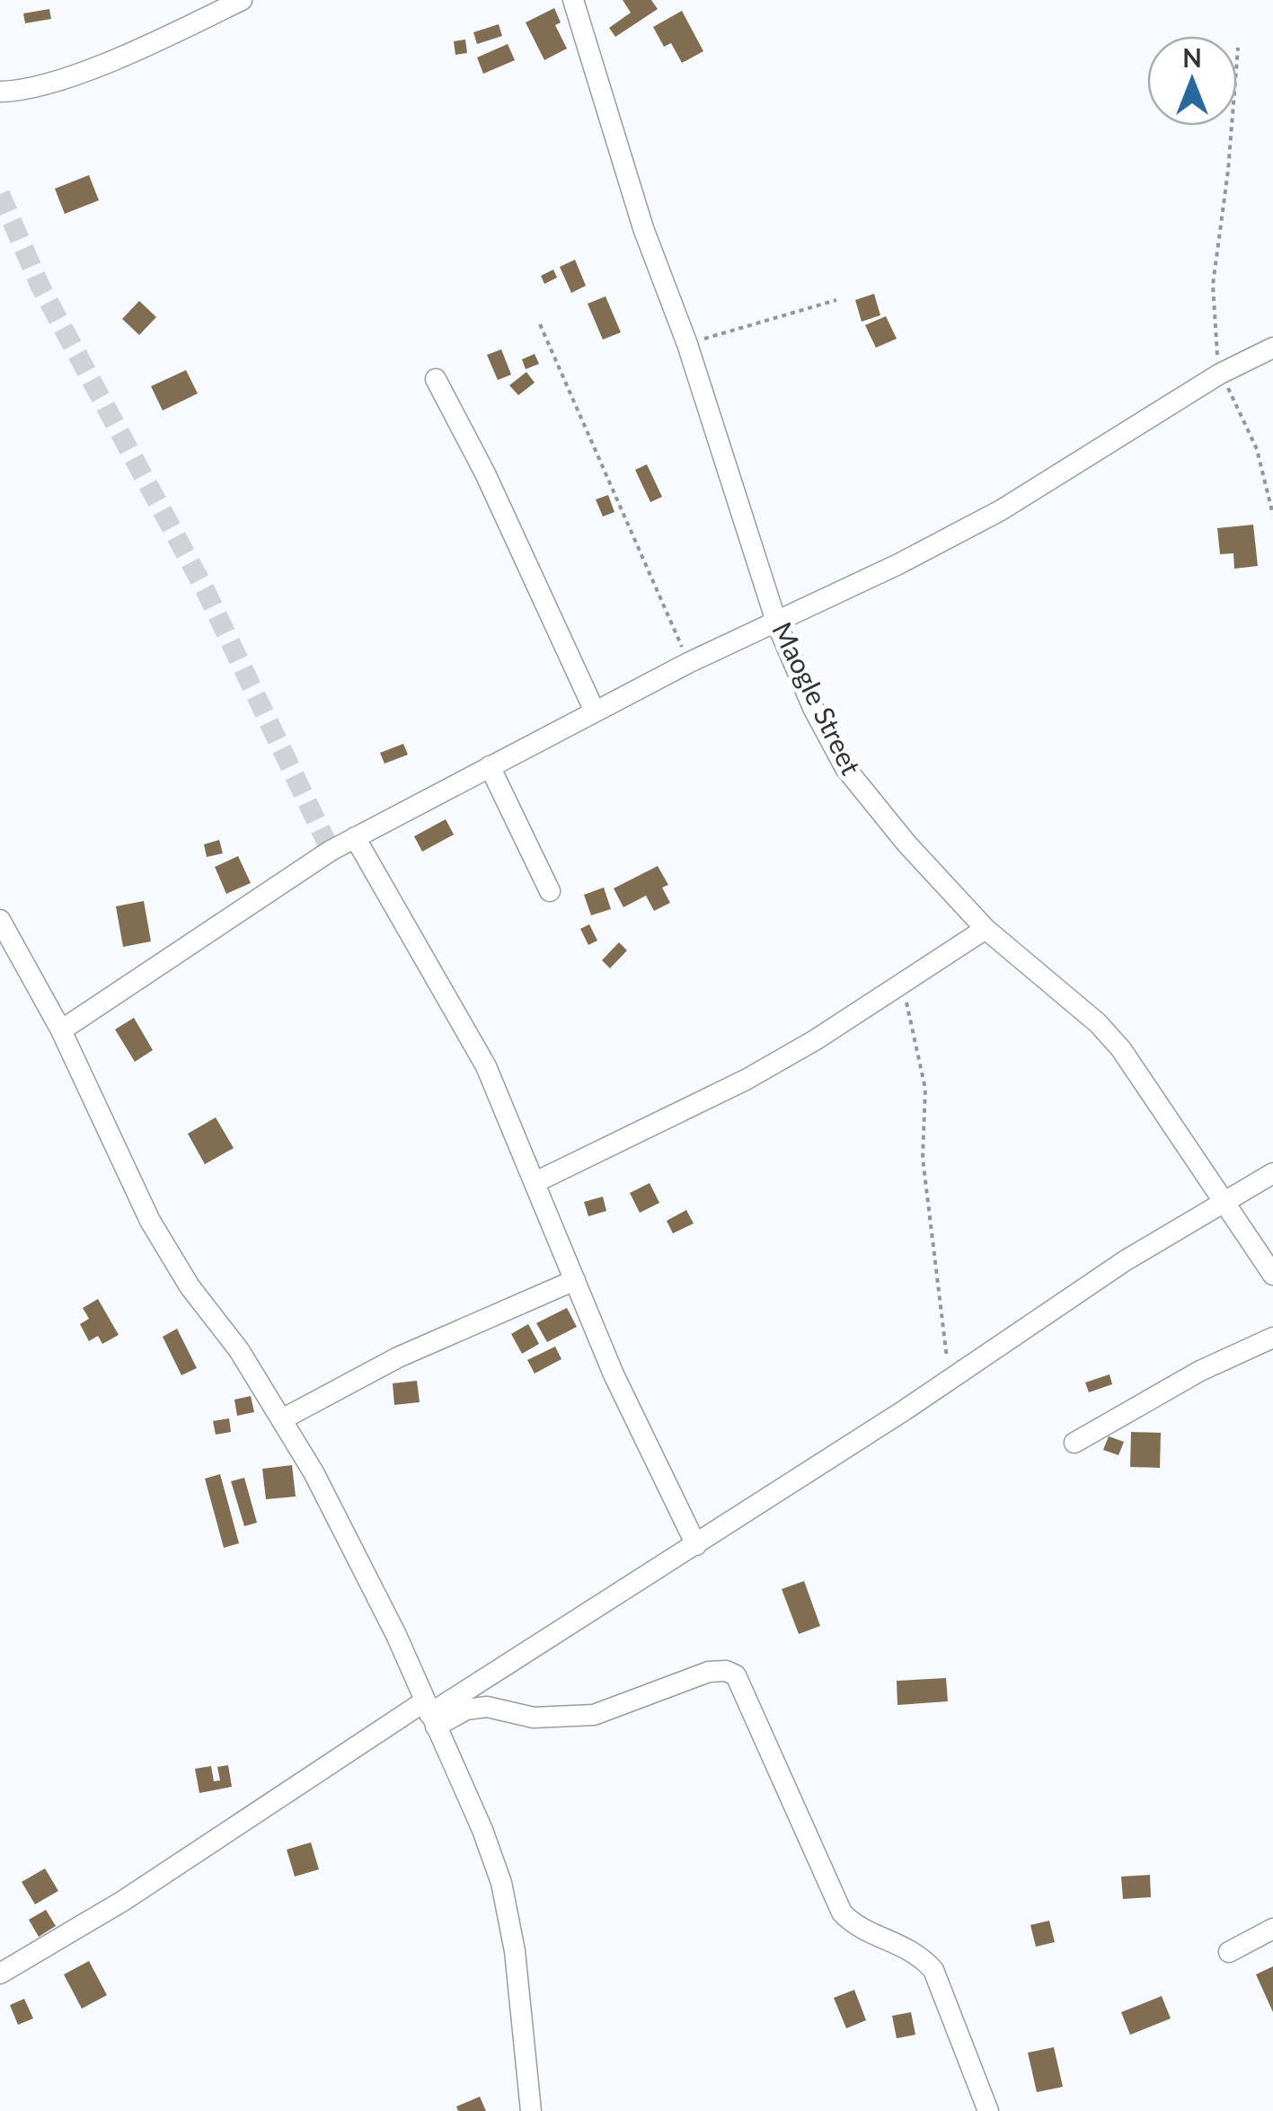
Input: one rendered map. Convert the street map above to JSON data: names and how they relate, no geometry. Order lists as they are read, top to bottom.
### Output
{
  "streets": {
    "street": ["Maogle Street"]
  },
  "north": "top"
}
